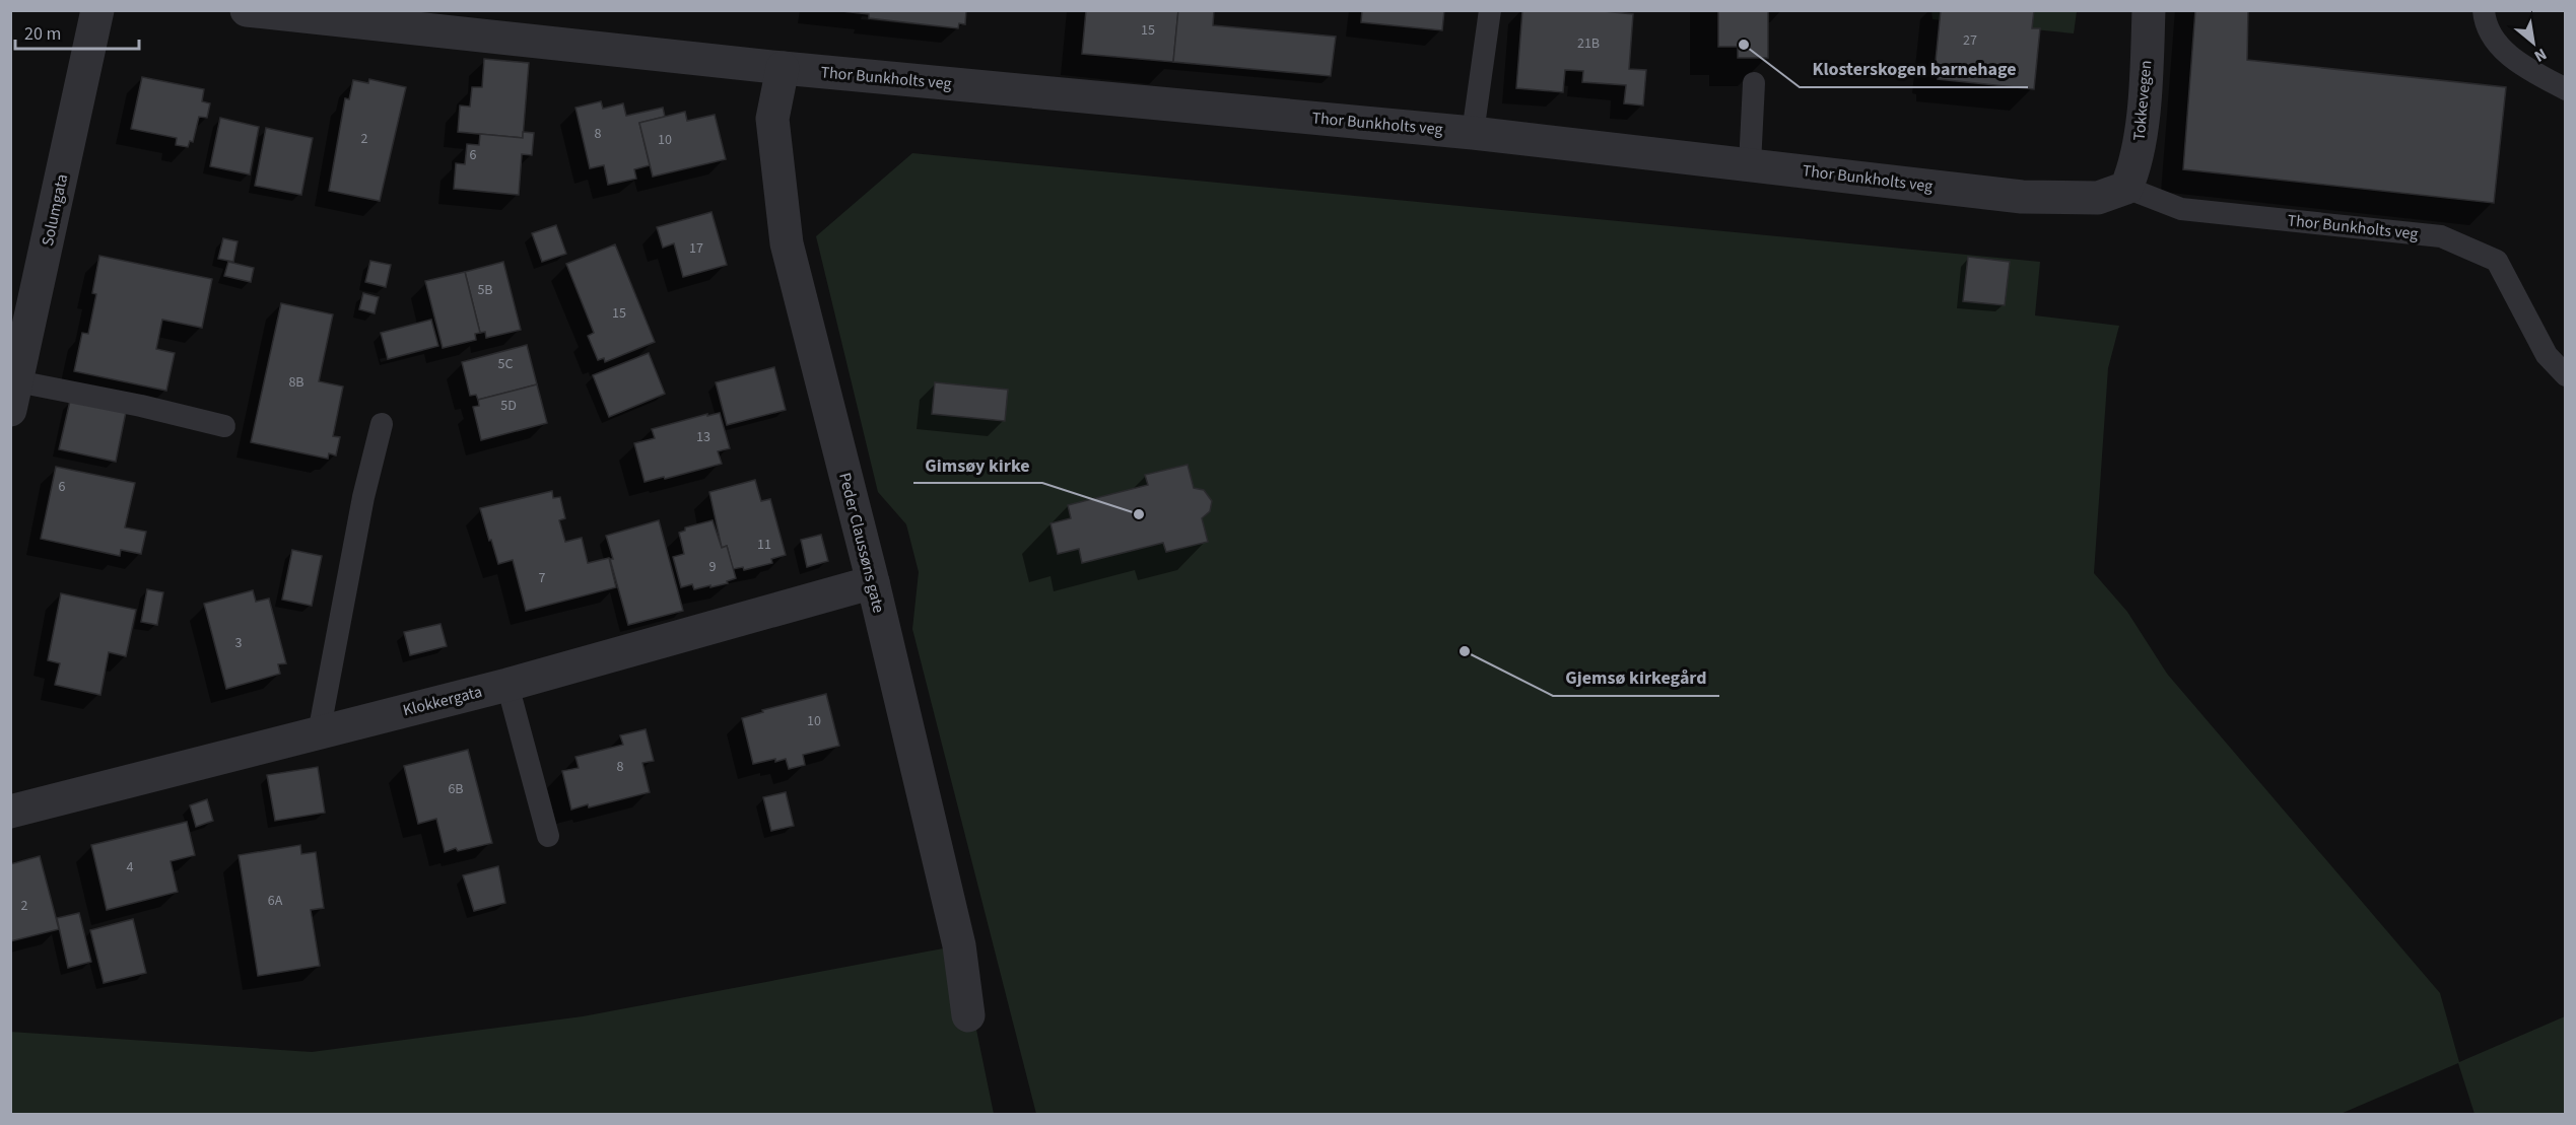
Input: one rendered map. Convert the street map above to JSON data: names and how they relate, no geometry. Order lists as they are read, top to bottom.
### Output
{
  "streets": {
    "street": [
      "Thor Bunkholts veg",
      "Tokkevegen",
      "Solumgata",
      "Peder Claussøns gate",
      "Klokkergata"
    ]
  },
  "crossings": [
    ["Thor Bunkholts veg", "Tokkevegen"],
    ["Thor Bunkholts veg", "Peder Claussøns gate"],
    ["Peder Claussøns gate", "Klokkergata"]
  ],
  "places": ["Klosterskogen barnehage", "Gimsøy kirke", "Gjemsø kirkegård"],
  "house_numbers": [
    "15",
    "27",
    "21B",
    "8",
    "2",
    "10",
    "6",
    "17",
    "5B",
    "15",
    "5C",
    "8B",
    "5D",
    "13",
    "6",
    "11",
    "9",
    "7",
    "3",
    "10",
    "8",
    "6B",
    "4",
    "6A",
    "2"
  ],
  "scale_bar": "20 m",
  "north": "bottom right"
}
